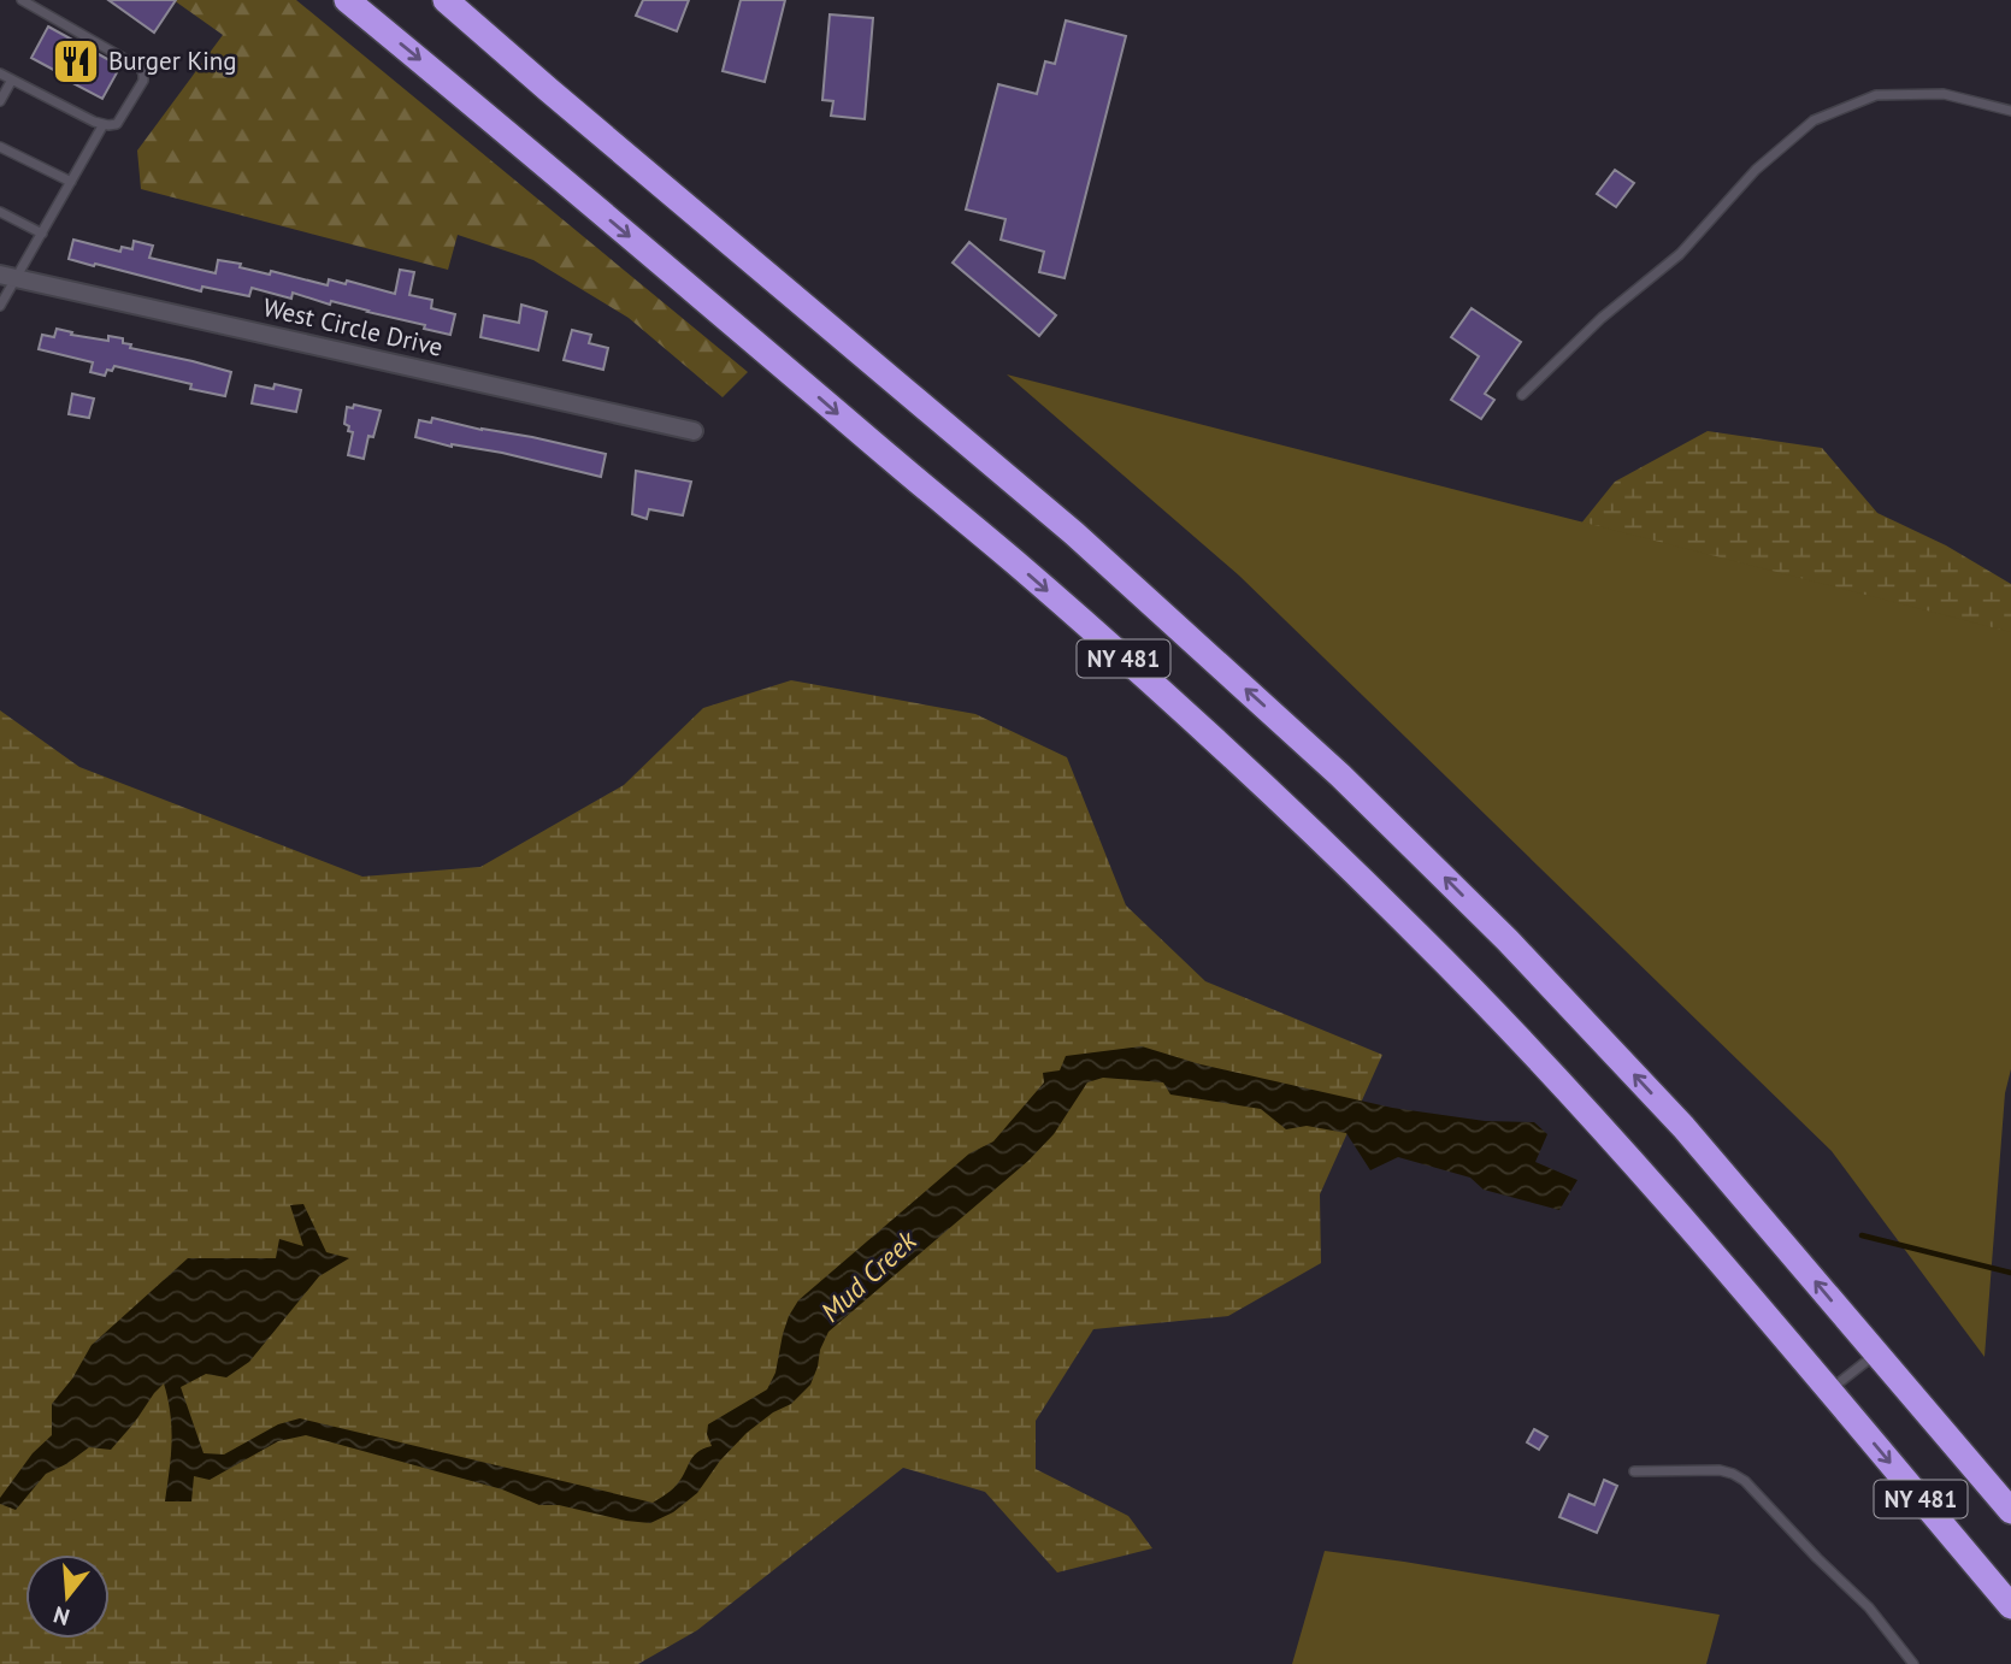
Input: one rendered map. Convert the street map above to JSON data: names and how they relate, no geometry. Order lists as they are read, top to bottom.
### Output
{
  "streets": {
    "highway": ["NY 481"],
    "street": ["West Circle Drive"]
  },
  "water": ["Mud Creek"],
  "places": {
    "restaurant": ["Burger King"]
  },
  "north": "bottom"
}
